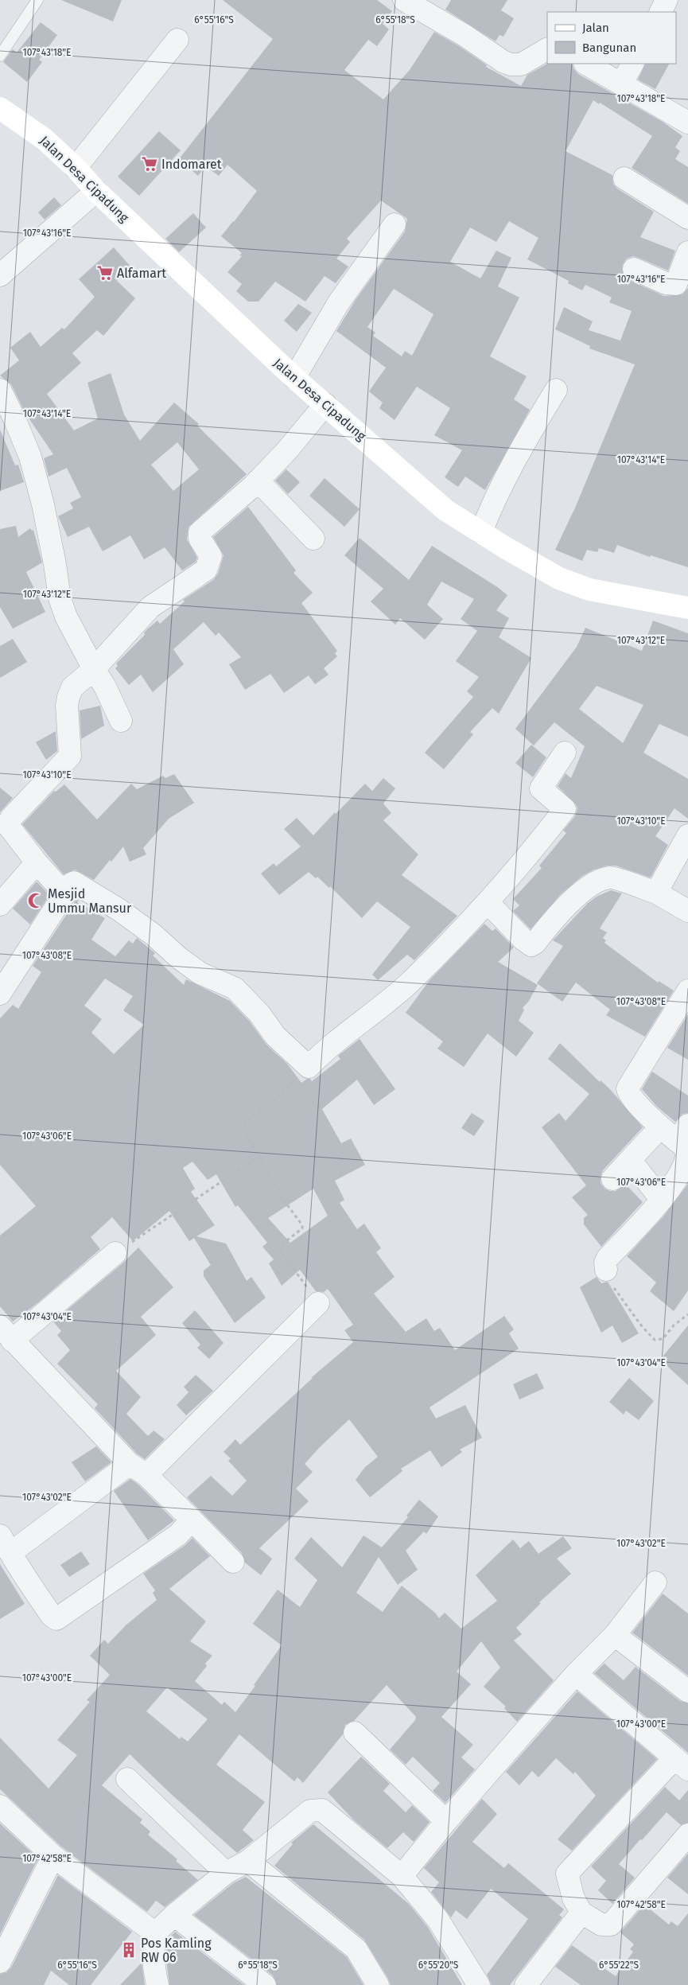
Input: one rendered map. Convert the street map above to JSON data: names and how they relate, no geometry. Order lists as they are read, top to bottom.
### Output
{
  "streets": {
    "street": ["Jalan Desa Cipadung"]
  },
  "places": {
    "supermarket": ["Indomaret", "Alfamart"],
    "mosque": ["Mesjid Ummu Mansur"],
    "building": ["Pos Kamling RW 06"]
  },
  "legend": ["Jalan", "Bangunan"],
  "coordinates": [
    "6°55'16\"S",
    "6°55'18\"S",
    "107°43'18\"E",
    "107°43'16\"E",
    "107°43'14\"E",
    "107°43'12\"E",
    "107°43'10\"E",
    "107°43'08\"E",
    "107°43'06\"E",
    "107°43'04\"E",
    "107°43'02\"E",
    "107°43'00\"E",
    "107°42'58\"E",
    "6°55'20\"S",
    "6°55'22\"S"
  ]
}
